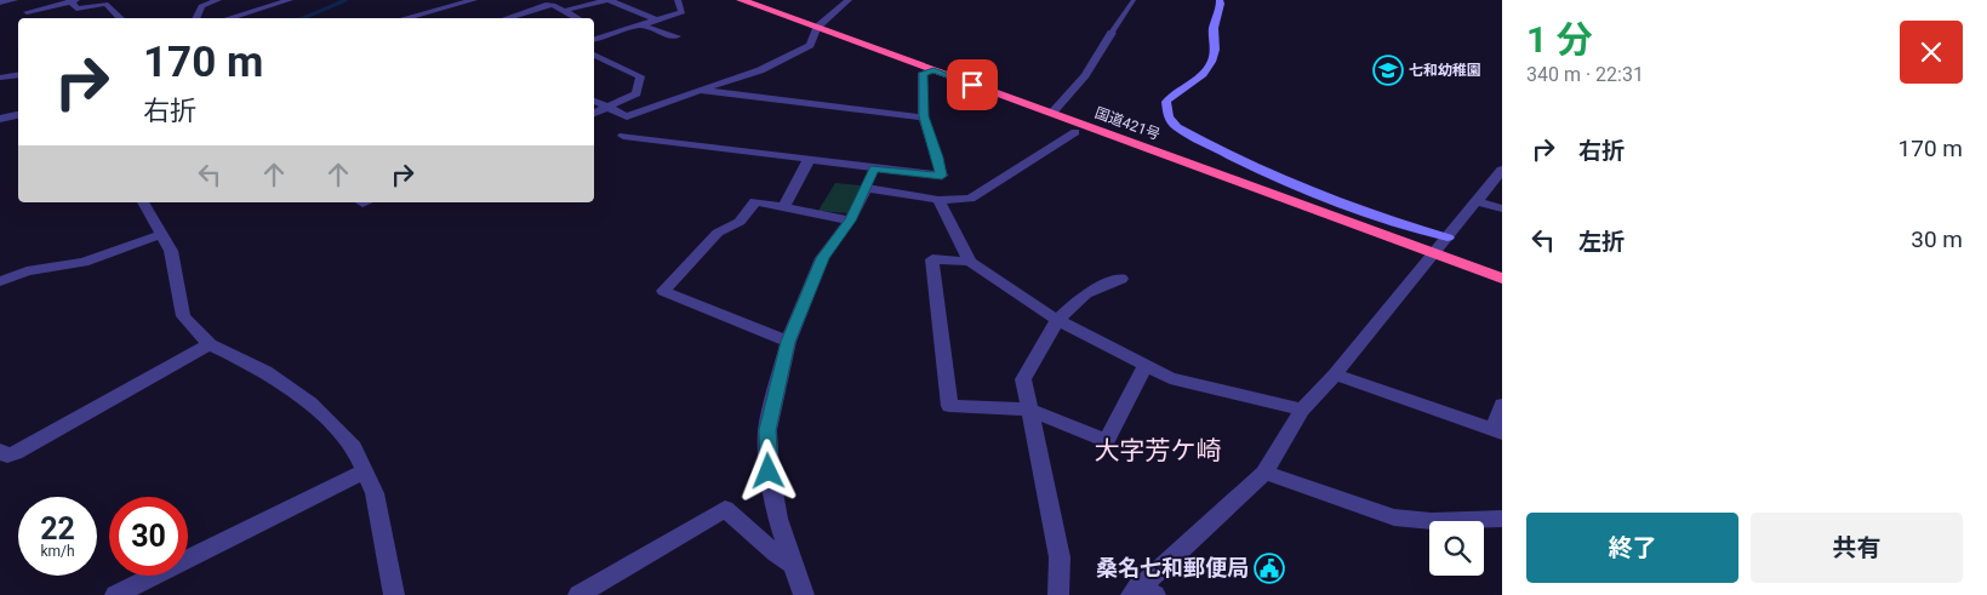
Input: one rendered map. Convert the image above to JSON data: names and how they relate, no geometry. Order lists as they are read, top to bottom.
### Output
{
  "streets": {
    "highway": ["国道421号"]
  },
  "districts": ["大字芳ケ崎"],
  "places": {
    "school or university": ["七和幼稚園"],
    "public building": ["桑名七和郵便局"]
  },
  "page": {
    "heading": ["1 分", "340 m · 22:31"],
    "turn": ["170 m", "右折"],
    "list": [
      {
        "name": "右折",
        "value": "170 m"
      },
      {
        "name": "左折",
        "value": "30 m"
      }
    ],
    "speed": "22 km/h",
    "limit": "30",
    "buttons": ["終了", "共有"]
  }
}
